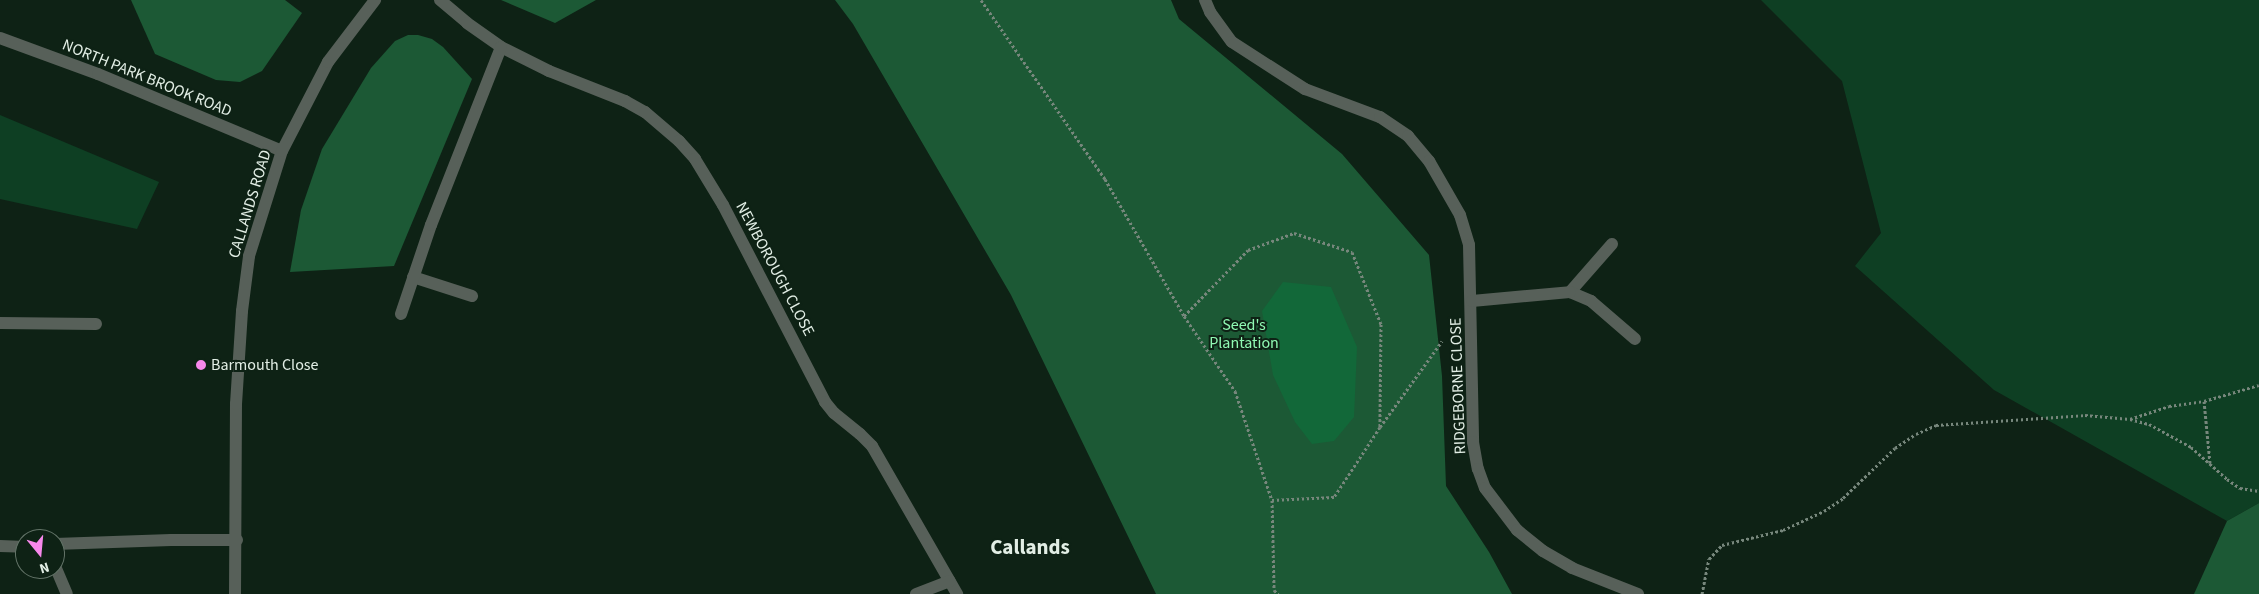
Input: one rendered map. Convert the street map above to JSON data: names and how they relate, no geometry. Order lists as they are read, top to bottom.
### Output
{
  "streets": {
    "street": [
      "NORTH PARK BROOK ROAD",
      "CALLANDS ROAD",
      "NEWBOROUGH CLOSE",
      "RIDGEBORNE CLOSE"
    ]
  },
  "crossings": [
    ["NORTH PARK BROOK ROAD", "CALLANDS ROAD"]
  ],
  "districts": ["Callands"],
  "parks": ["Seed's Plantation"],
  "places": ["Barmouth Close"],
  "north": "bottom"
}
